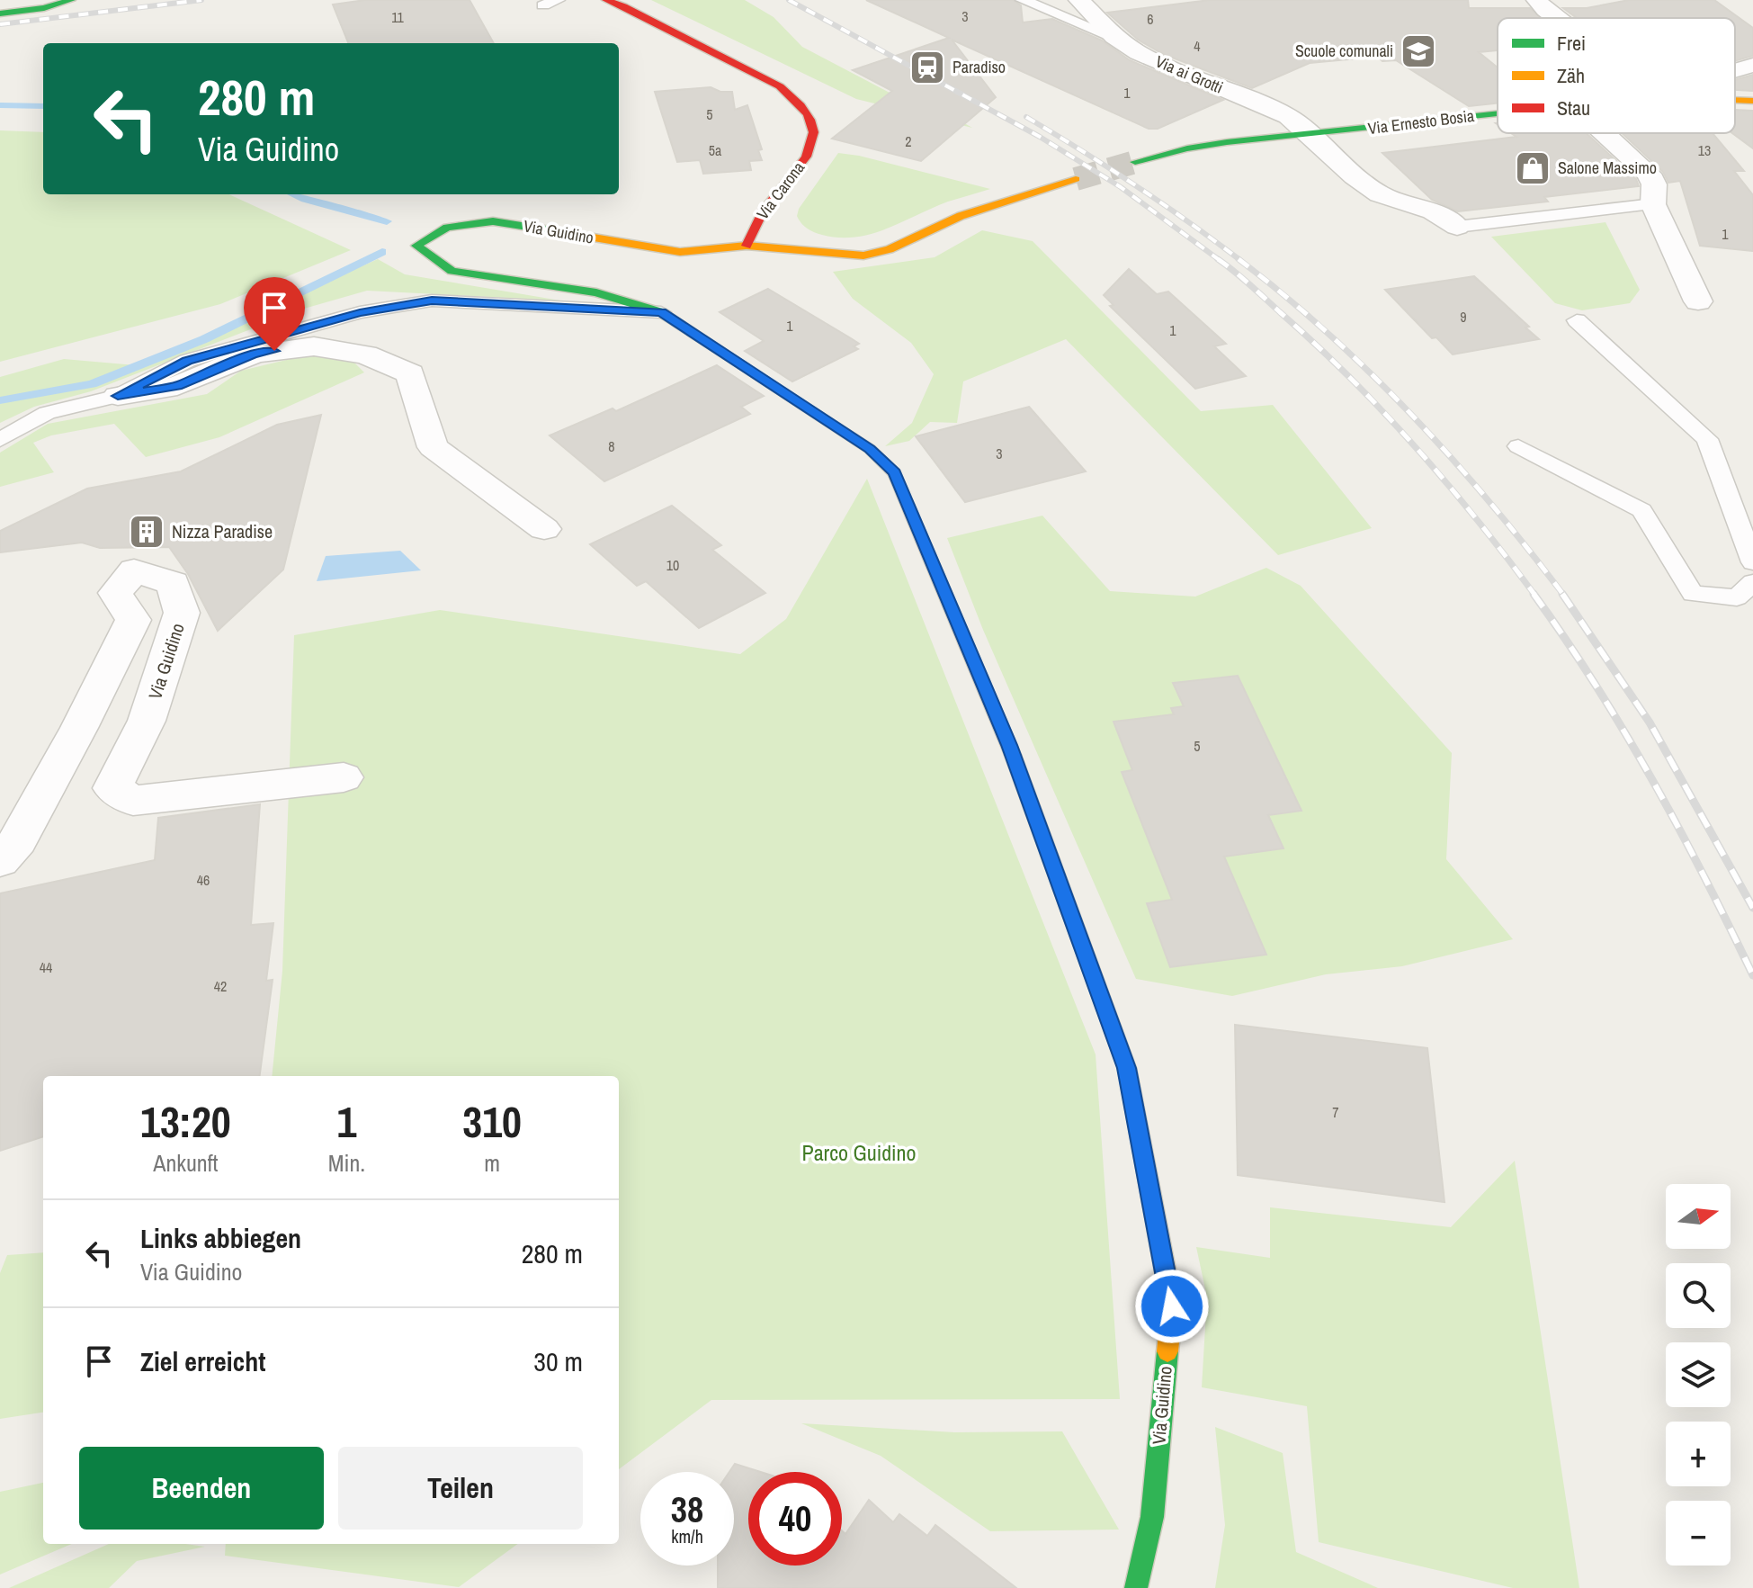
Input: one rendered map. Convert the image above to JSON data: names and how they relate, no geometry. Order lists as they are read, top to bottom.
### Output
{
  "streets": {
    "street": [
      "Via ai Grotti",
      "Via Ernesto Bosia",
      "Via Carona",
      "Via Guidino"
    ]
  },
  "crossings": [
    ["Via ai Grotti", "Via Ernesto Bosia"],
    ["Via Carona", "Via Guidino"]
  ],
  "parks": ["Parco Guidino"],
  "places": {
    "school or university": ["Scuole comunali"],
    "station": ["Paradiso"],
    "shop": ["Salone Massimo"],
    "building": ["Nizza Paradise"]
  },
  "house_numbers": [
    "3",
    "11",
    "6",
    "4",
    "1",
    "5",
    "2",
    "5a",
    "13",
    "1",
    "9",
    "1",
    "1",
    "8",
    "3",
    "10",
    "5",
    "46",
    "44",
    "42",
    "7"
  ],
  "legend": ["Frei", "Zäh", "Stau"],
  "north": "right",
  "page": {
    "turn": ["280 m", "Via Guidino"],
    "eta": [
      "13:20",
      "Ankunft",
      "1",
      "Min.",
      "310",
      "m"
    ],
    "map_buttons": ["+", "−"],
    "list": [
      {
        "name": "Links abbiegen",
        "note": "Via Guidino",
        "value": "280 m"
      },
      {
        "name": "Ziel erreicht",
        "value": "30 m"
      }
    ],
    "buttons": ["Beenden", "Teilen"],
    "speed": "38 km/h",
    "limit": "40"
  }
}
